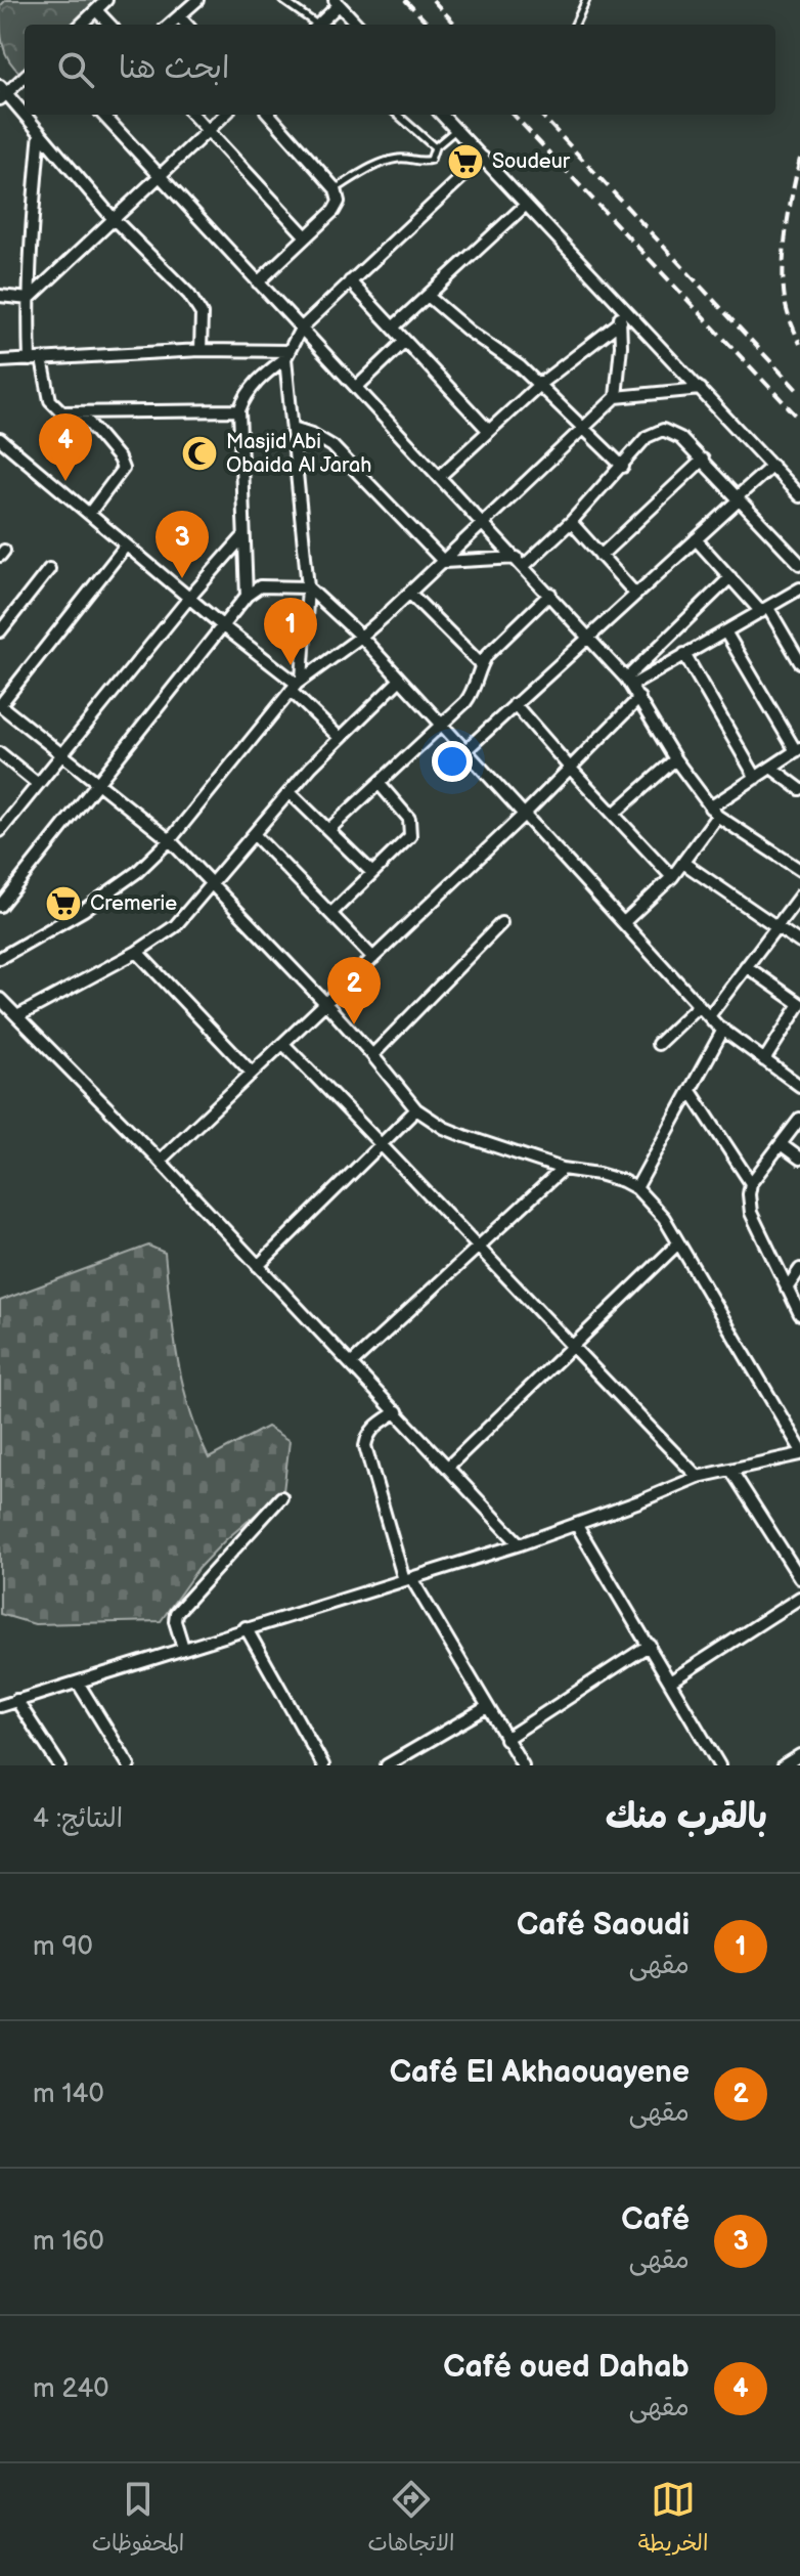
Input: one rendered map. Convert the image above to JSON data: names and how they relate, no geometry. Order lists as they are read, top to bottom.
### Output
{
  "places": {
    "supermarket": ["Soudeur", "Cremerie"],
    "mosque": ["Masjid Abi Obaida Al Jarah"]
  },
  "page": {
    "search": "ابحث هنا",
    "pins": [
      "4",
      "3",
      "1",
      "2"
    ],
    "heading": ["بالقرب منك", "النتائج: 4"],
    "list": [
      {
        "mark": "1",
        "name": "Café Saoudi",
        "note": "مقهى",
        "value": "90 m"
      },
      {
        "mark": "2",
        "name": "Café El Akhaouayene",
        "note": "مقهى",
        "value": "140 m"
      },
      {
        "mark": "3",
        "name": "Café",
        "note": "مقهى",
        "value": "160 m"
      },
      {
        "mark": "4",
        "name": "Café oued Dahab",
        "note": "مقهى",
        "value": "240 m"
      }
    ],
    "nav": ["الخريطة", "الاتجاهات", "المحفوظات"]
  }
}
